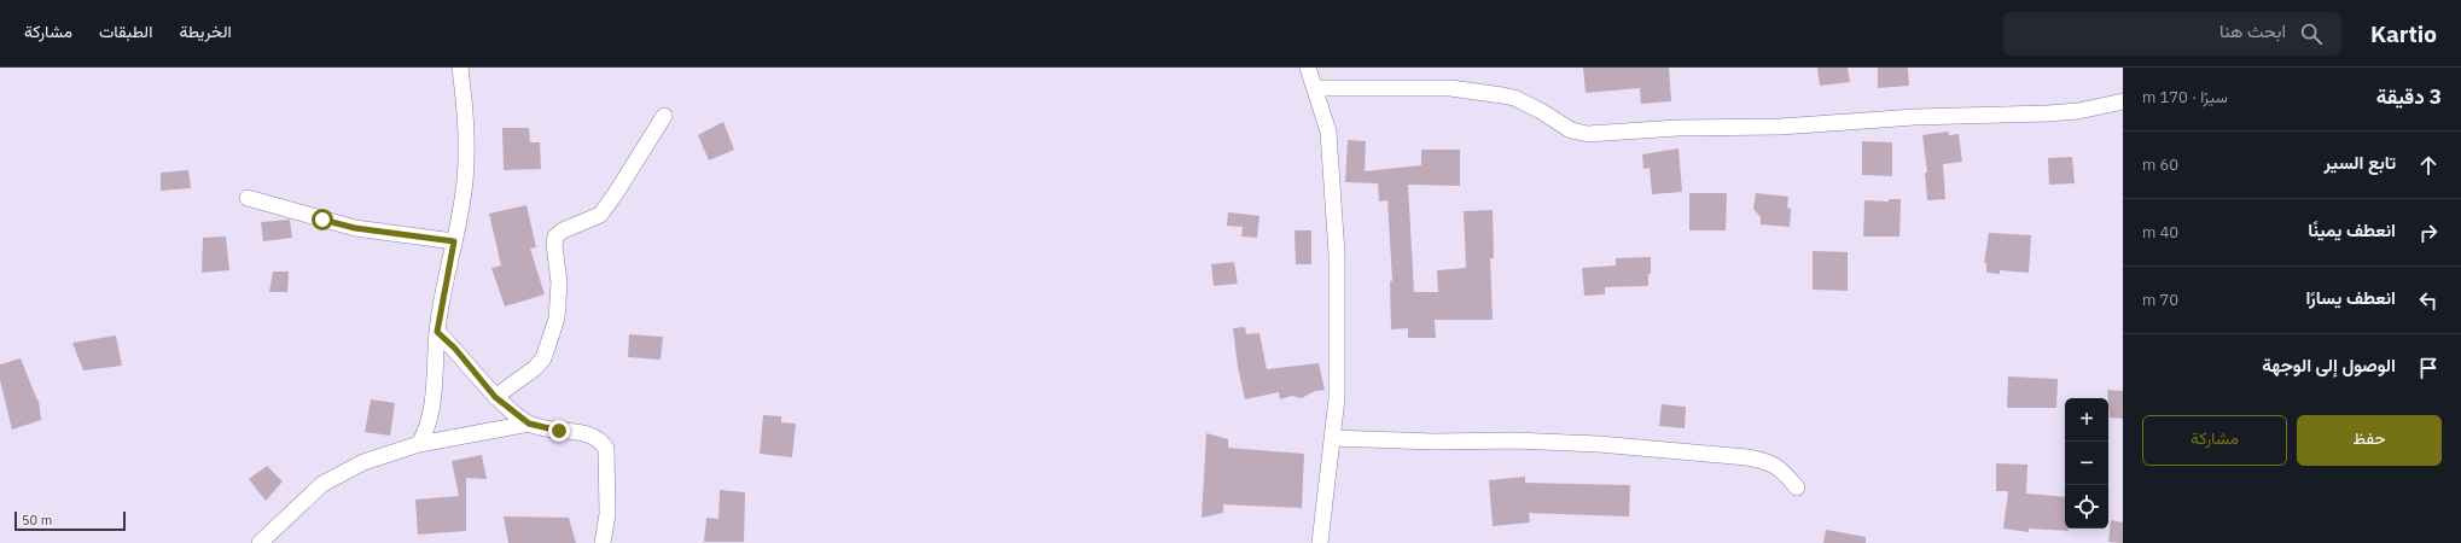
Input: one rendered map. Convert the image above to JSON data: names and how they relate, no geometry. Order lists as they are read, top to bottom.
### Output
{
  "scale_bar": "50 m",
  "page": {
    "header": "Kartio",
    "search": "ابحث هنا",
    "nav": ["الخريطة", "الطبقات", "مشاركة"],
    "heading": ["3 دقيقة", "سيرًا · 170 m"],
    "list": [
      ["تابع السير", "60 m"],
      ["انعطف يمينًا", "40 m"],
      ["انعطف يسارًا", "70 m"],
      "الوصول إلى الوجهة"
    ],
    "map_buttons": ["+", "−"],
    "buttons": ["حفظ", "مشاركة"],
    "scale": "50 m"
  }
}
